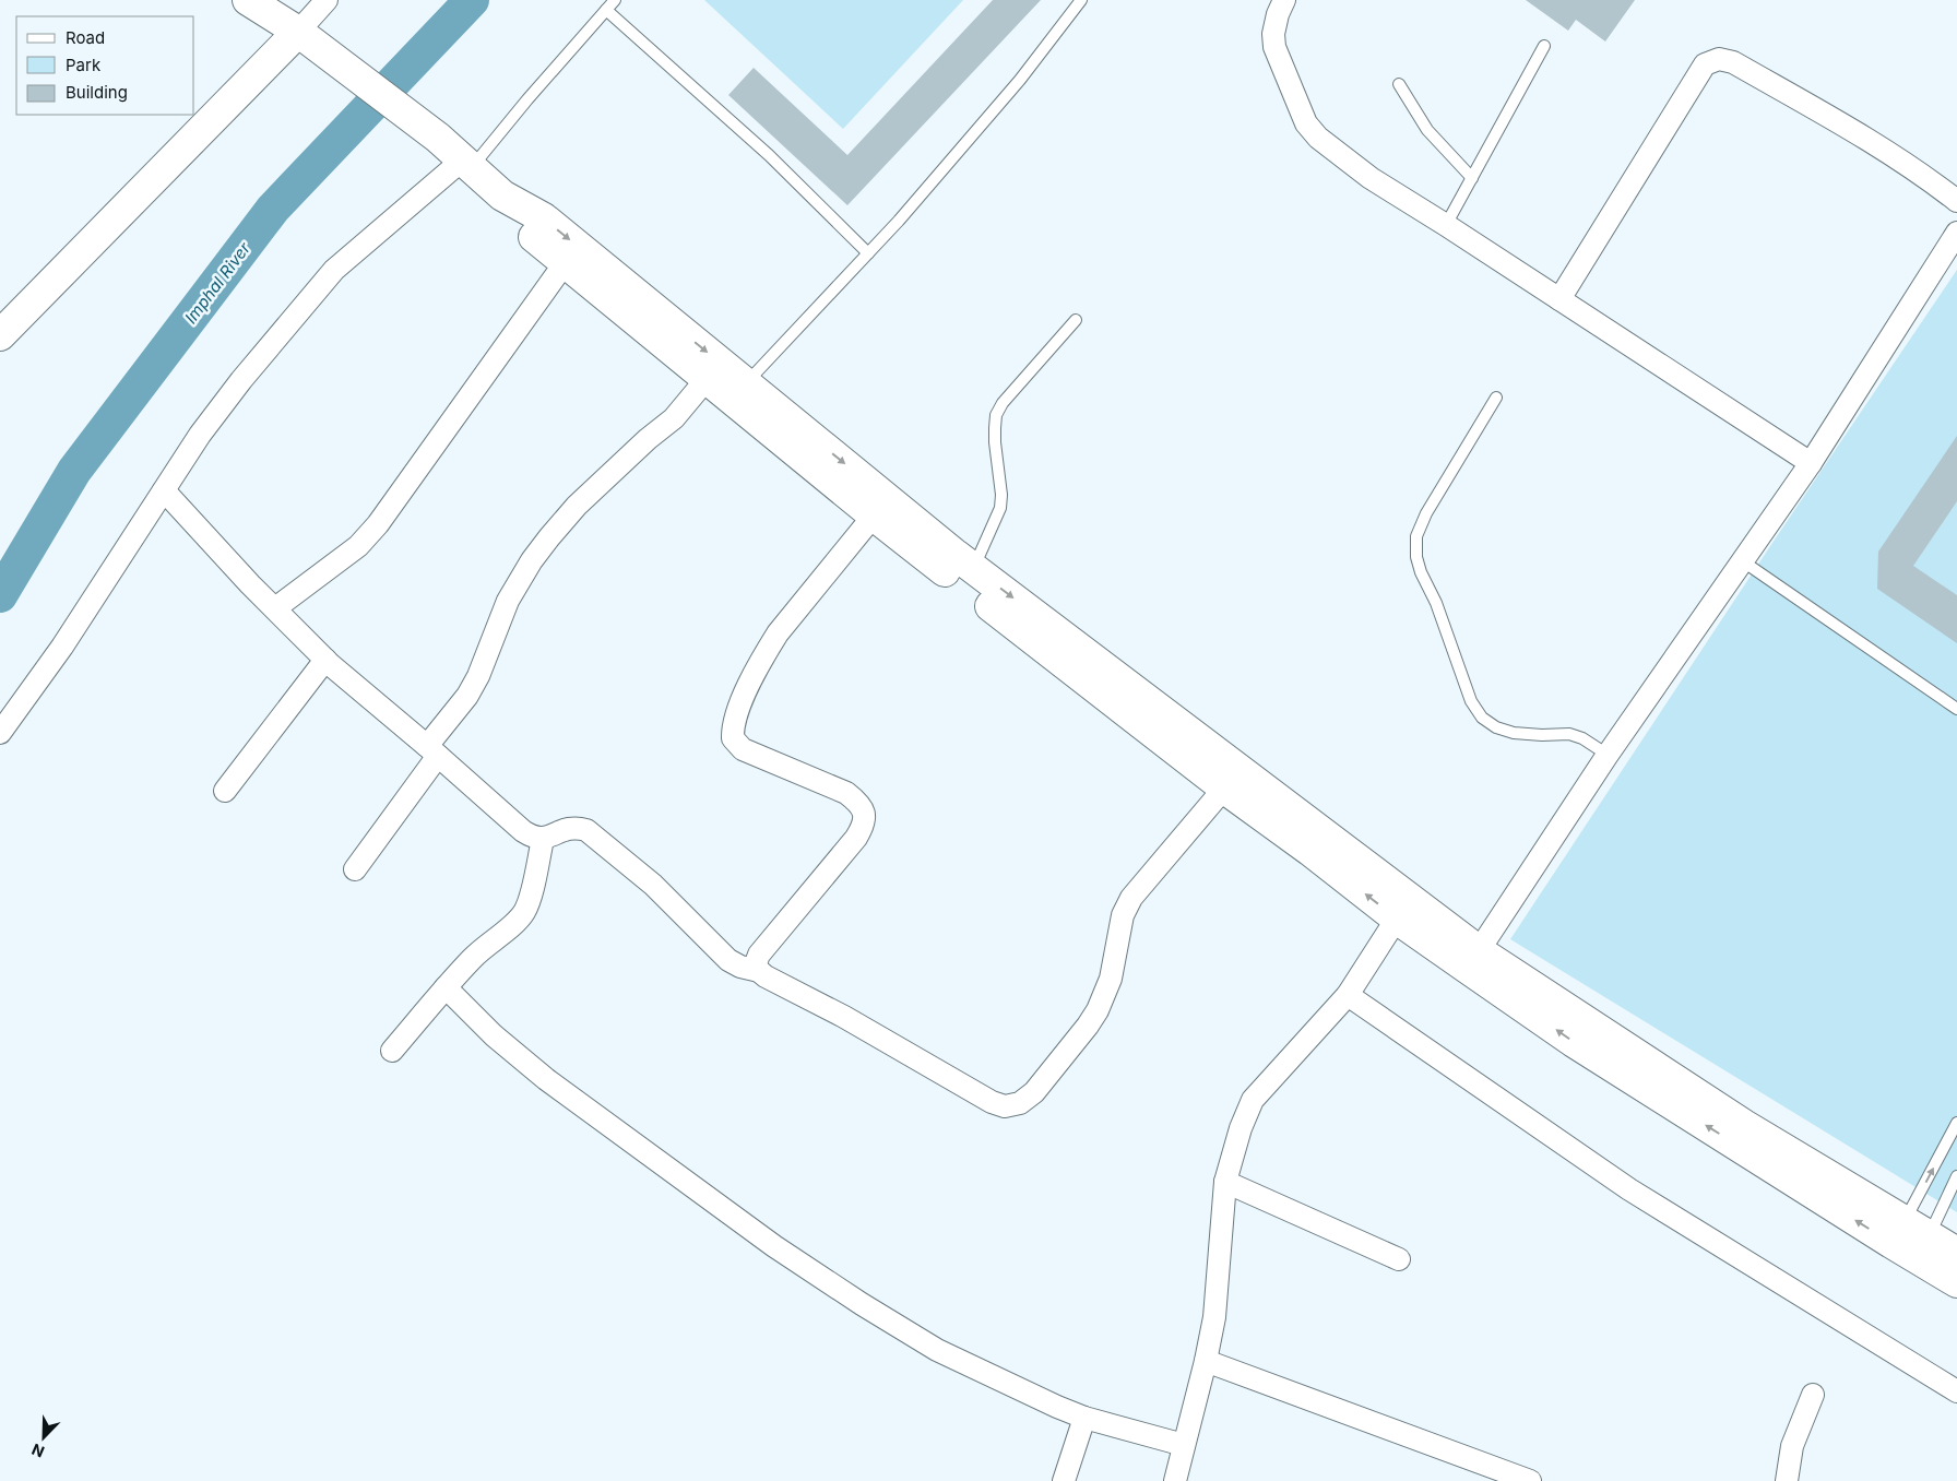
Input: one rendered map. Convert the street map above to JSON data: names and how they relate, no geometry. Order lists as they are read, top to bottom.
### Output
{
  "water": ["Imphal River"],
  "legend": ["Road", "Park", "Building"],
  "north": "bottom left"
}
